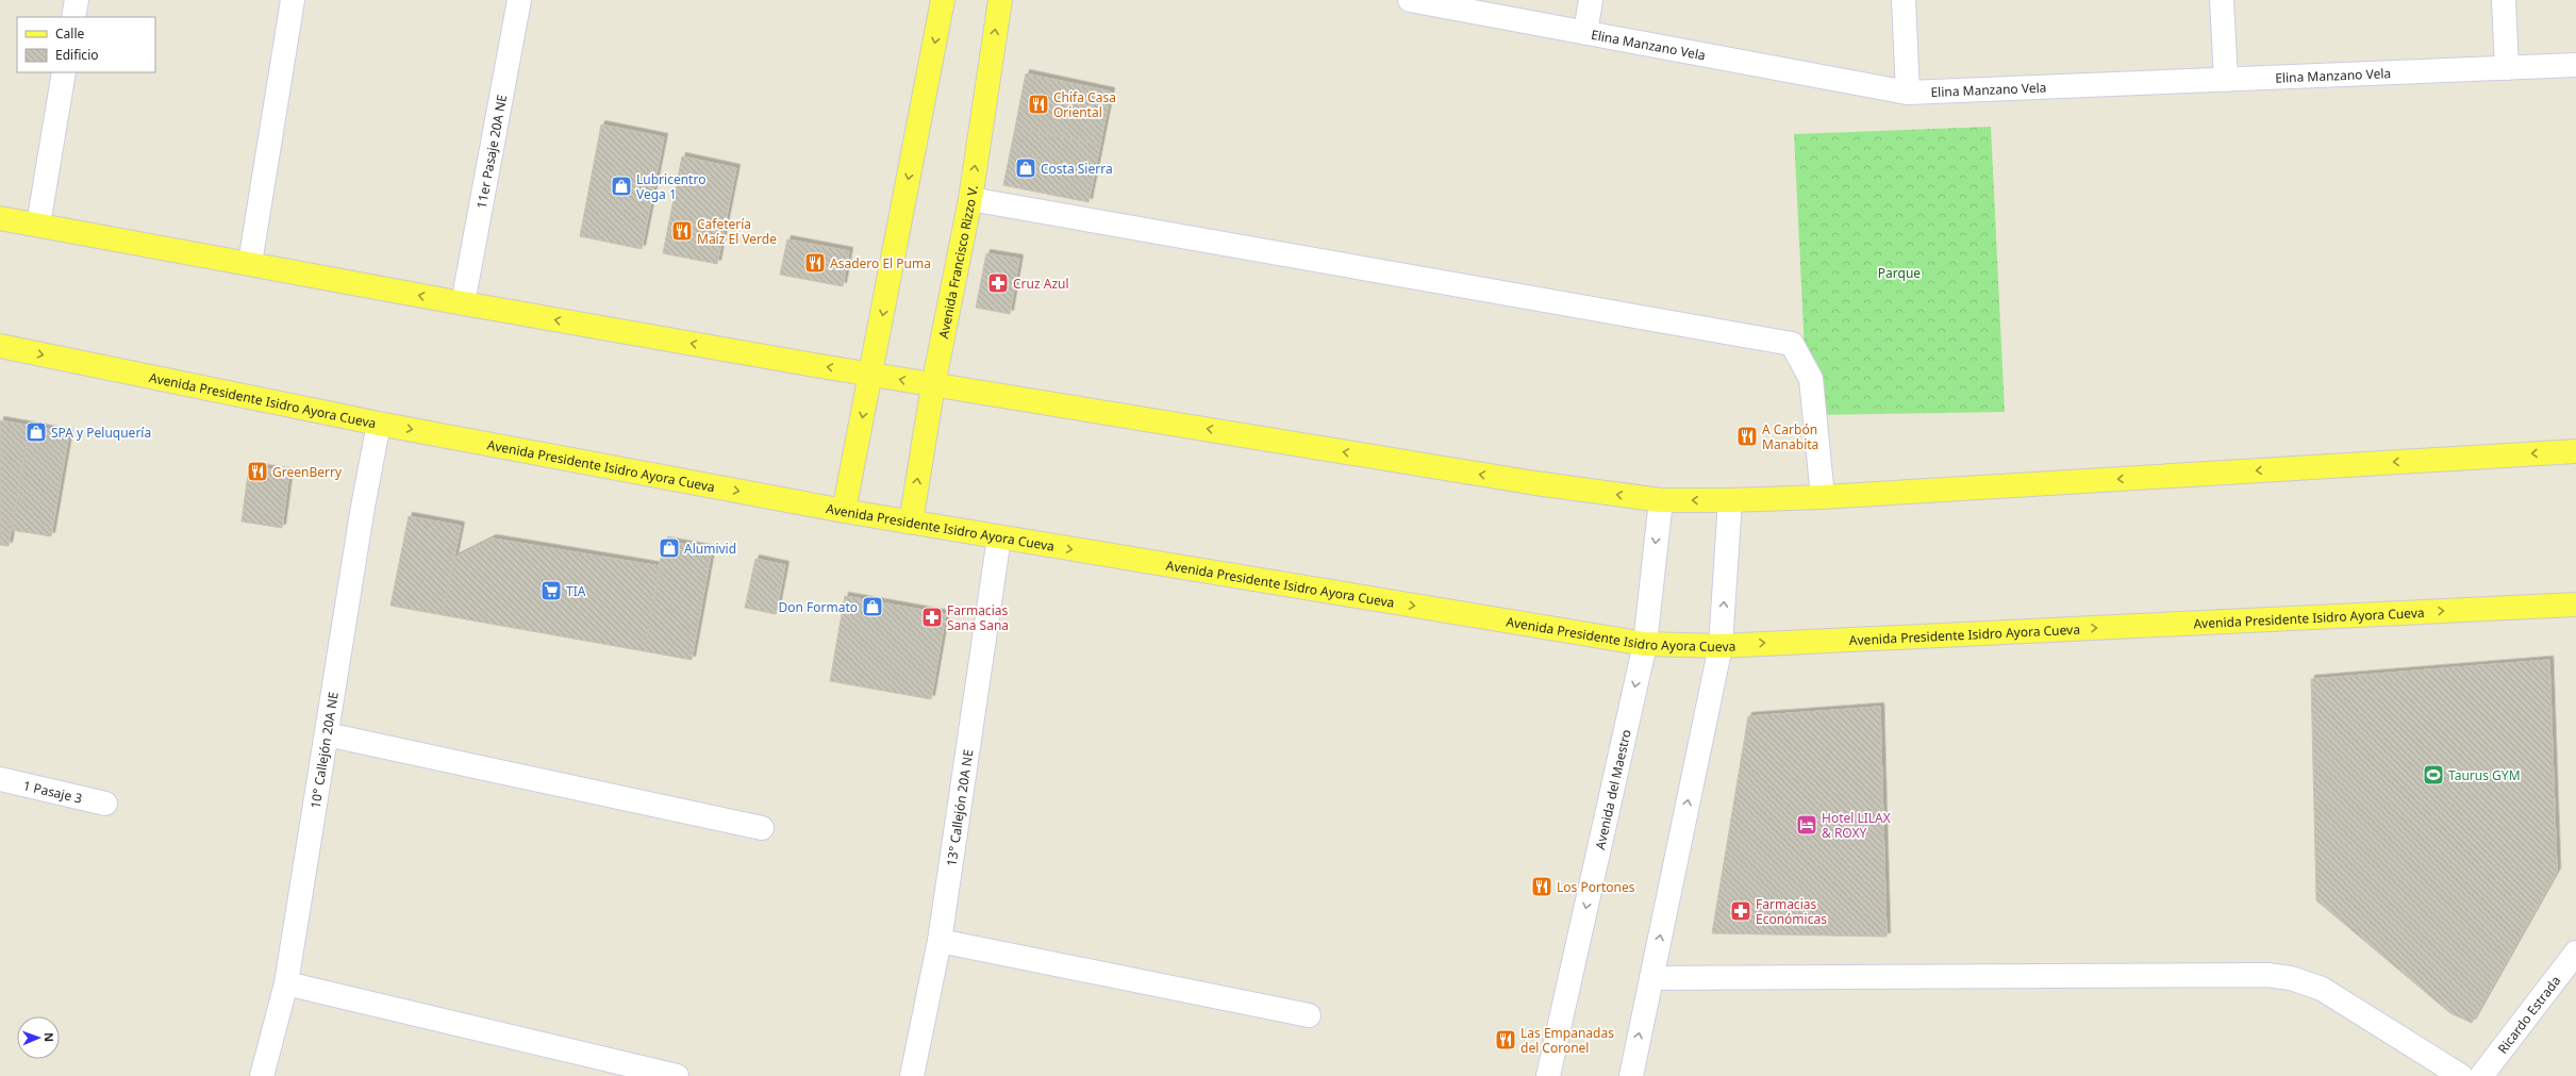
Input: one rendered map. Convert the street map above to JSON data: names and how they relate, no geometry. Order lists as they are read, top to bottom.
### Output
{
  "streets": {
    "main road": ["Avenida Francisco Rizzo V.", "Avenida Presidente Isidro Ayora Cueva"],
    "street": [
      "Elina Manzano Vela",
      "11er Pasaje 20A NE",
      "10° Callejón 20A NE",
      "Avenida del Maestro",
      "1 Pasaje 3",
      "13° Callejón 20A NE",
      "Ricardo Estrada"
    ]
  },
  "crossings": [
    ["Avenida Francisco Rizzo V.", "Avenida Presidente Isidro Ayora Cueva"],
    ["Avenida Presidente Isidro Ayora Cueva", "10° Callejón 20A NE"],
    ["Avenida Presidente Isidro Ayora Cueva", "Avenida del Maestro"],
    ["Avenida Presidente Isidro Ayora Cueva", "13° Callejón 20A NE"]
  ],
  "parks": ["Parque"],
  "places": {
    "restaurant": [
      "Chifa Casa Oriental",
      "Cafetería Maíz El Verde",
      "Asadero El Puma",
      "A Carbón Manabita",
      "GreenBerry",
      "Los Portones",
      "Las Empanadas del Coronel"
    ],
    "shop": [
      "Costa Sierra",
      "Lubricentro Vega 1",
      "SPA y Peluquería",
      "Alumivid",
      "Don Formato"
    ],
    "pharmacy": ["Cruz Azul", "Farmacias Sana Sana", "Farmacias Económicas"],
    "supermarket": ["TIA"],
    "sports": ["Taurus GYM"],
    "hotel": ["Hotel LILAX & ROXY"]
  },
  "legend": ["Calle", "Edificio"],
  "north": "right"
}
